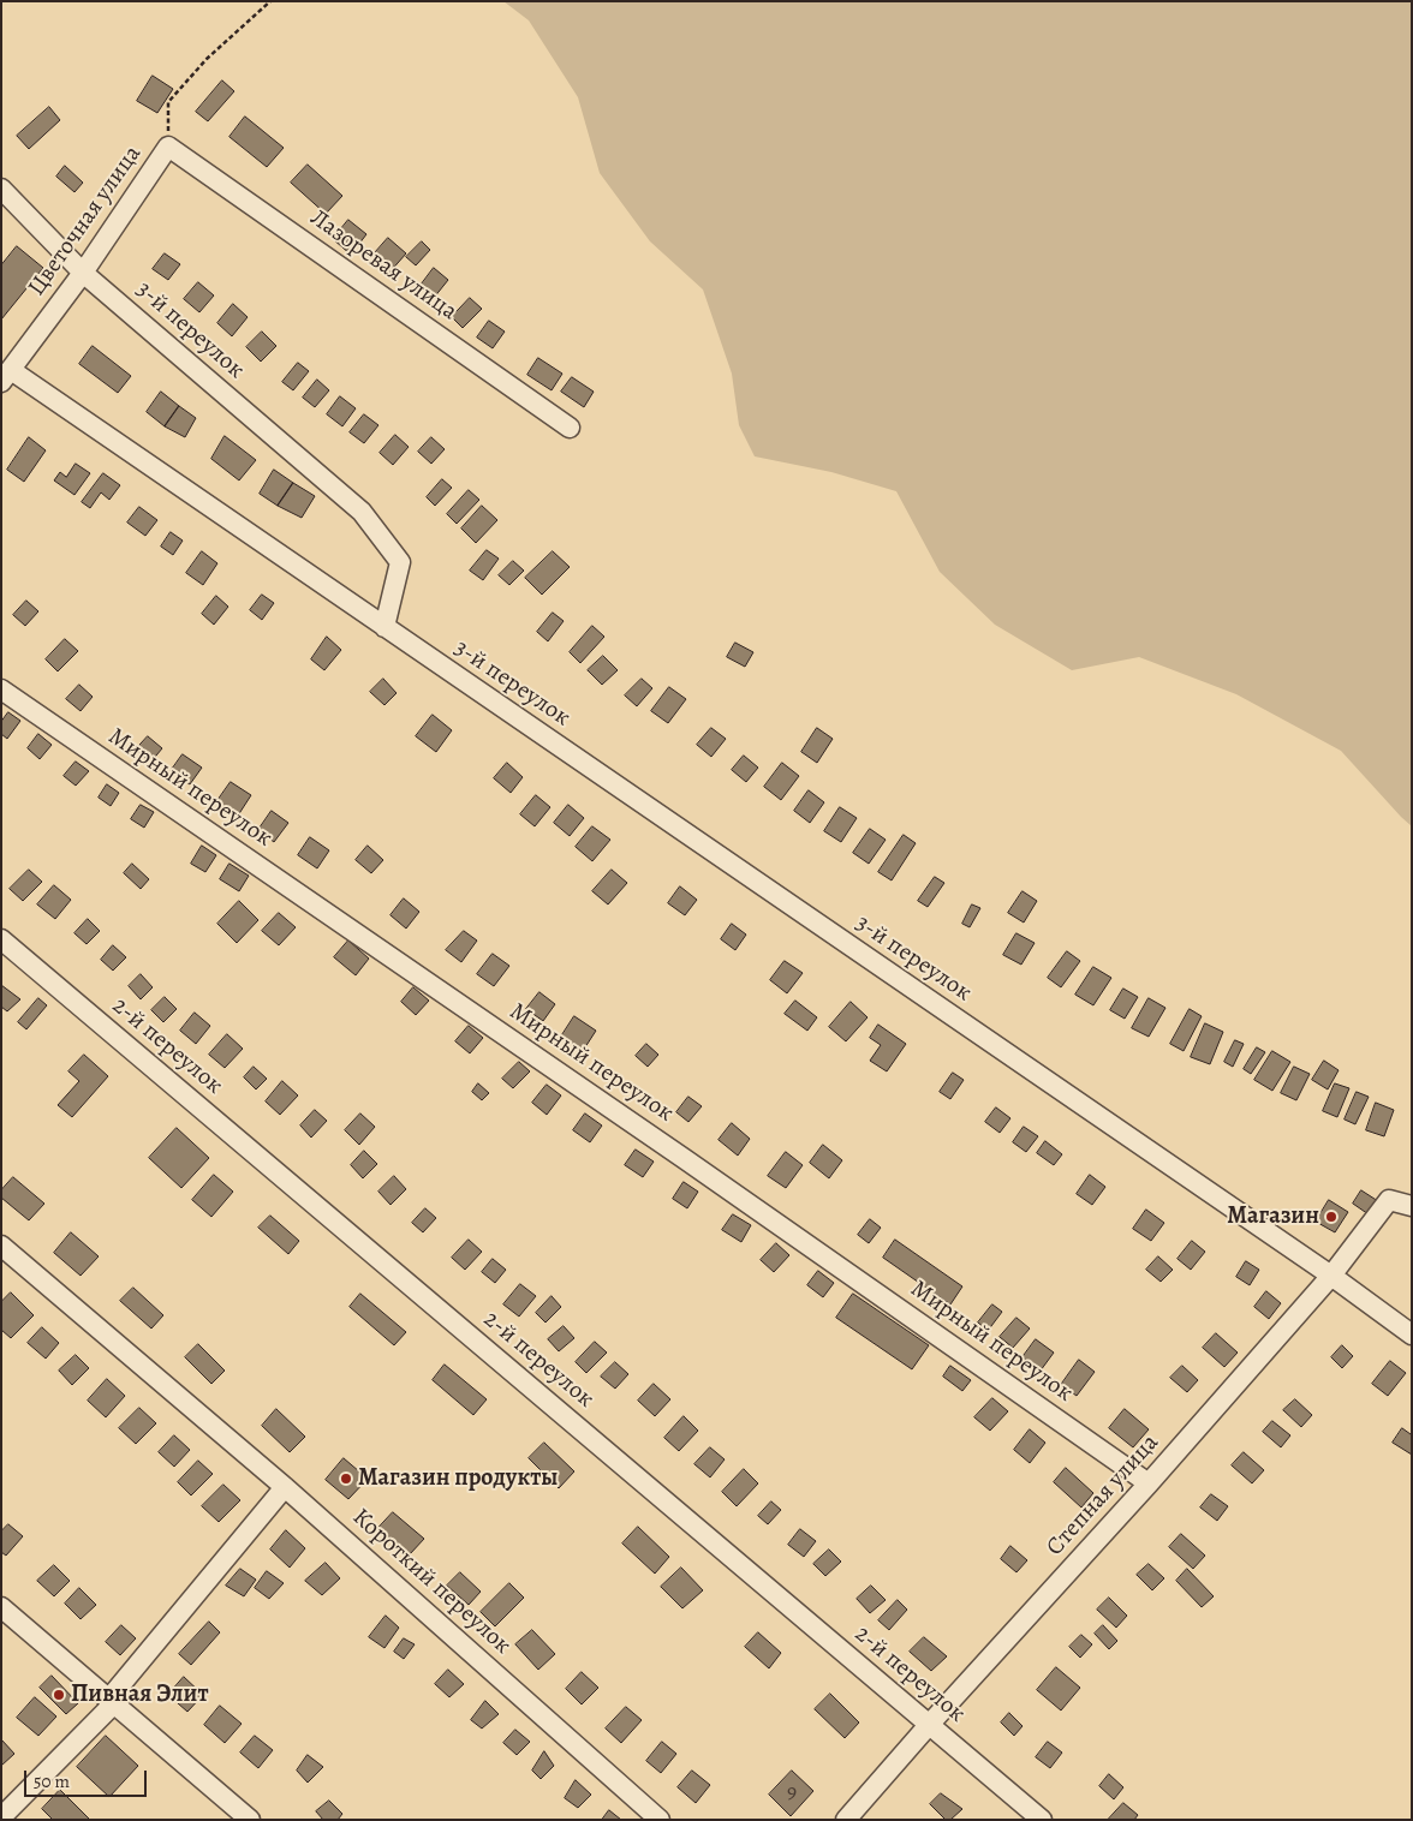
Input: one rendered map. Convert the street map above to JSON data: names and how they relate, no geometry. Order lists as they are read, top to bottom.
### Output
{
  "streets": {
    "street": [
      "Цветочная улица",
      "Лазоревая улица",
      "3-й переулок",
      "Мирный переулок",
      "2-й переулок",
      "Степная улица",
      "Короткий переулок"
    ]
  },
  "crossings": [
    ["Цветочная улица", "Лазоревая улица"],
    ["Цветочная улица", "3-й переулок"],
    ["3-й переулок", "Степная улица"],
    ["Мирный переулок", "Степная улица"],
    ["2-й переулок", "Степная улица"]
  ],
  "places": ["Магазин", "Магазин продукты", "Пивная Элит"],
  "house_numbers": ["9"],
  "scale_bar": "50 m"
}
